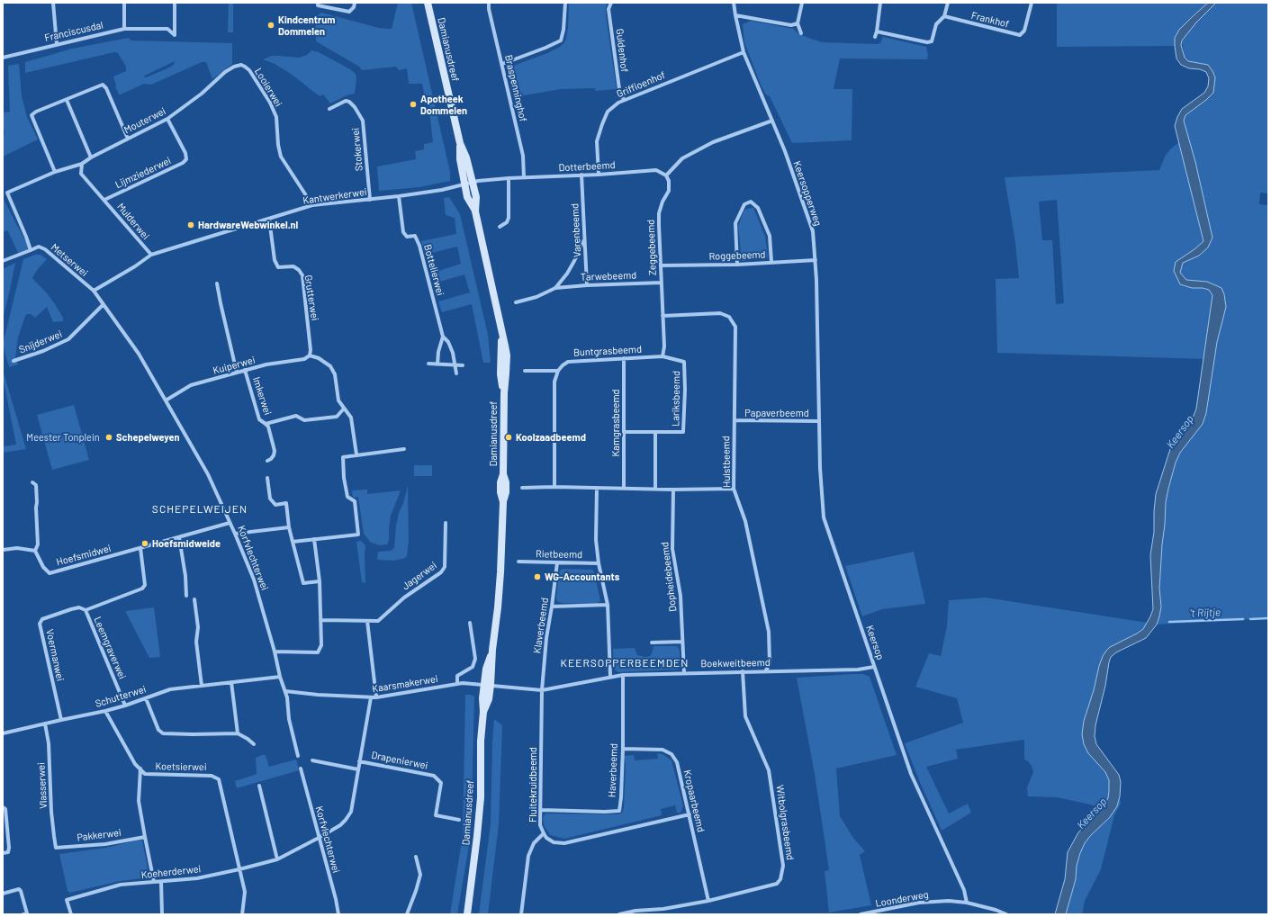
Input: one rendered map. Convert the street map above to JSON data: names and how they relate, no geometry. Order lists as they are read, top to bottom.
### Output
{
  "streets": {
    "street": [
      "Frankhof",
      "Franciscusdal",
      "Damianusdreef",
      "Guldenhof",
      "Griffioenhof",
      "Looierwei",
      "Braspenninghof",
      "Mouterwei",
      "Stokerwei",
      "Dotterbeemd",
      "Lijmziederwei",
      "Keersopperweg",
      "Kantwerkerwei",
      "Mulderwei",
      "Varenbeemd",
      "Zeggebeemd",
      "Roggebeemd",
      "Metserwei",
      "Bottelierwei",
      "Tarwebeemd",
      "Grutterwei",
      "Snijderwei",
      "Buntgrasbeemd",
      "Kuiperwei",
      "Imkerwei",
      "Lariksbeemd",
      "Papaverbeemd",
      "Kamgrasbeemd",
      "Hulstbeemd",
      "Rietbeemd",
      "Hoefsmidwei",
      "Korfvlechterwei",
      "Jagerwei",
      "Dopheidebeemd",
      "Klaverbeemd",
      "Keersop",
      "Leemgraverwei",
      "Voermanwei",
      "Boekweitbeemd",
      "Kaarsmakerwei",
      "Schutterwei",
      "Drapenierwei",
      "Koetsierwei",
      "Haverbeemd",
      "Fluitekruidbeemd",
      "Vlasserwei",
      "Kropaarbeemd",
      "Witbolgrasbeemd",
      "Pakkerwei",
      "Koeherderwei",
      "Loonderweg"
    ]
  },
  "crossings": [
    ["Damianusdreef", "Dotterbeemd"],
    ["Damianusdreef", "Kantwerkerwei"],
    ["Damianusdreef", "Boekweitbeemd"],
    ["Damianusdreef", "Kaarsmakerwei"],
    ["Guldenhof", "Griffioenhof"],
    ["Griffioenhof", "Dotterbeemd"],
    ["Griffioenhof", "Keersopperweg"],
    ["Looierwei", "Mouterwei"],
    ["Looierwei", "Kantwerkerwei"],
    ["Braspenninghof", "Dotterbeemd"],
    ["Mouterwei", "Lijmziederwei"],
    ["Mouterwei", "Mulderwei"],
    ["Mouterwei", "Metserwei"],
    ["Stokerwei", "Kantwerkerwei"],
    ["Dotterbeemd", "Kantwerkerwei"],
    ["Dotterbeemd", "Varenbeemd"],
    ["Dotterbeemd", "Zeggebeemd"],
    ["Lijmziederwei", "Mulderwei"],
    ["Keersopperweg", "Roggebeemd"],
    ["Keersopperweg", "Papaverbeemd"],
    ["Keersopperweg", "Keersop"],
    ["Kantwerkerwei", "Mulderwei"],
    ["Kantwerkerwei", "Metserwei"],
    ["Kantwerkerwei", "Bottelierwei"],
    ["Kantwerkerwei", "Grutterwei"],
    ["Kantwerkerwei", "Korfvlechterwei"],
    ["Varenbeemd", "Tarwebeemd"],
    ["Zeggebeemd", "Roggebeemd"],
    ["Zeggebeemd", "Tarwebeemd"],
    ["Zeggebeemd", "Buntgrasbeemd"],
    ["Zeggebeemd", "Lariksbeemd"],
    ["Zeggebeemd", "Hulstbeemd"],
    ["Metserwei", "Korfvlechterwei"],
    ["Grutterwei", "Kuiperwei"],
    ["Snijderwei", "Korfvlechterwei"],
    ["Buntgrasbeemd", "Lariksbeemd"],
    ["Buntgrasbeemd", "Kamgrasbeemd"],
    ["Kuiperwei", "Imkerwei"],
    ["Kuiperwei", "Korfvlechterwei"],
    ["Lariksbeemd", "Kamgrasbeemd"],
    ["Papaverbeemd", "Hulstbeemd"],
    ["Papaverbeemd", "Keersop"],
    ["Hulstbeemd", "Boekweitbeemd"],
    ["Rietbeemd", "Klaverbeemd"],
    ["Hoefsmidwei", "Korfvlechterwei"],
    ["Hoefsmidwei", "Leemgraverwei"],
    ["Korfvlechterwei", "Kaarsmakerwei"],
    ["Korfvlechterwei", "Schutterwei"],
    ["Korfvlechterwei", "Koeherderwei"],
    ["Dopheidebeemd", "Boekweitbeemd"],
    ["Klaverbeemd", "Boekweitbeemd"],
    ["Klaverbeemd", "Fluitekruidbeemd"],
    ["Keersop", "Boekweitbeemd"],
    ["Keersop", "Loonderweg"],
    ["Leemgraverwei", "Voermanwei"],
    ["Leemgraverwei", "Schutterwei"],
    ["Voermanwei", "Schutterwei"],
    ["Boekweitbeemd", "Kaarsmakerwei"],
    ["Boekweitbeemd", "Haverbeemd"],
    ["Boekweitbeemd", "Fluitekruidbeemd"],
    ["Boekweitbeemd", "Witbolgrasbeemd"],
    ["Kaarsmakerwei", "Koeherderwei"],
    ["Schutterwei", "Vlasserwei"],
    ["Drapenierwei", "Koeherderwei"],
    ["Koetsierwei", "Koeherderwei"],
    ["Haverbeemd", "Fluitekruidbeemd"],
    ["Haverbeemd", "Kropaarbeemd"],
    ["Fluitekruidbeemd", "Kropaarbeemd"],
    ["Vlasserwei", "Pakkerwei"],
    ["Kropaarbeemd", "Witbolgrasbeemd"]
  ],
  "districts": ["SCHEPELWEIJEN", "KEERSOPPERBEEMDEN"],
  "water": ["Keersop", "'t Rijtje"],
  "parks": ["Meester Tonplein"],
  "places": [
    "Kindcentrum Dommelen",
    "Apotheek Dommelen",
    "HardwareWebwinkel.nl",
    "Schepelweyen",
    "Koolzaadbeemd",
    "Hoefsmidweide",
    "WG-Accountants"
  ]
}
